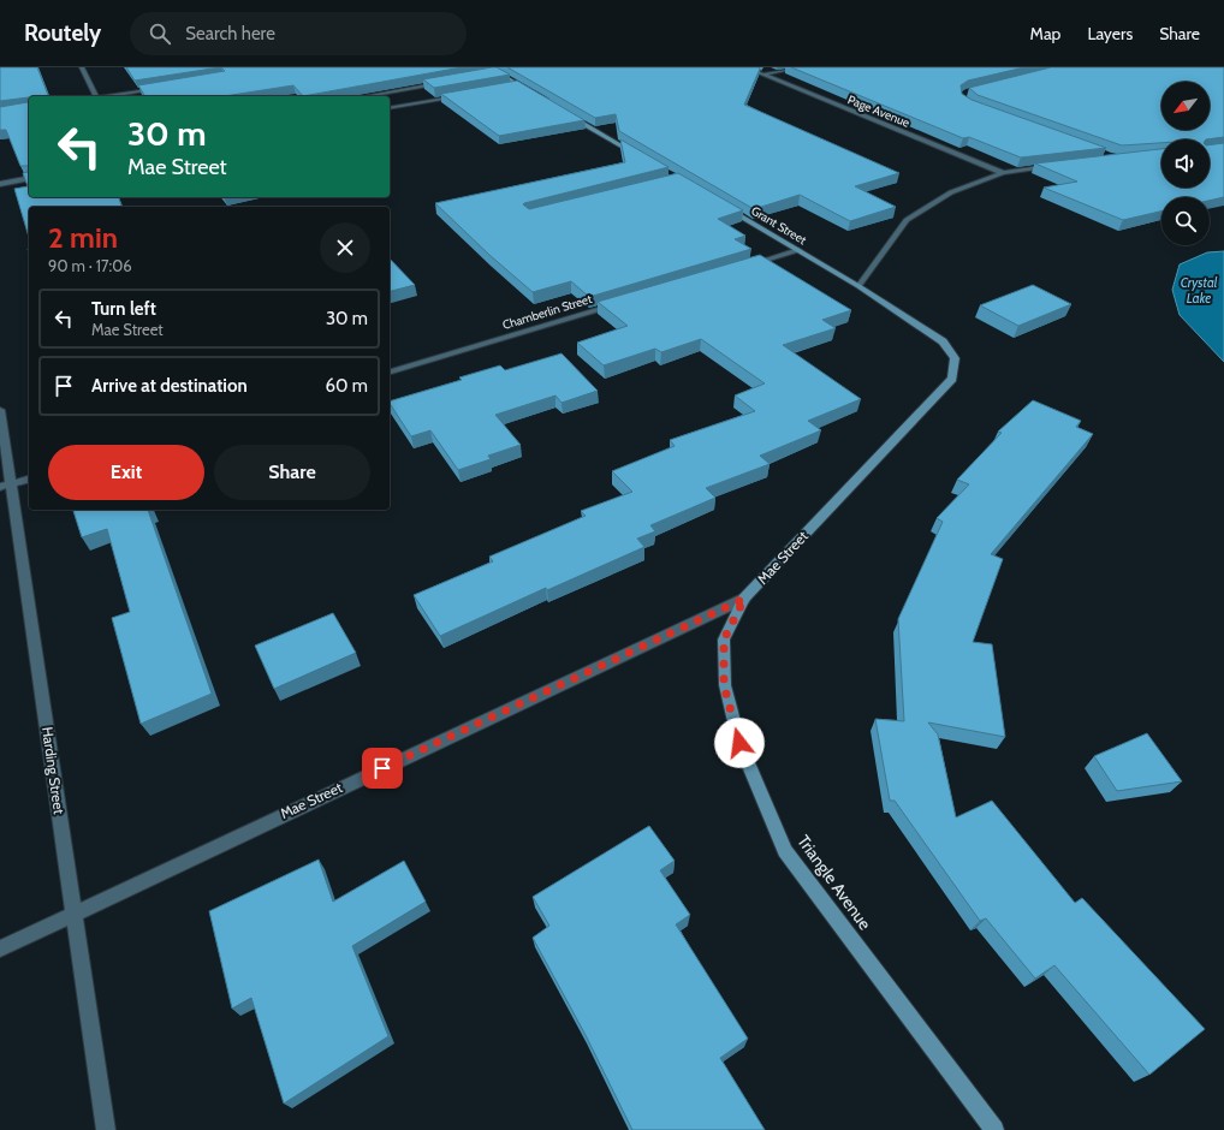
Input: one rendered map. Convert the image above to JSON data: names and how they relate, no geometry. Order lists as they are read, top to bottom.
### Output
{
  "streets": {
    "street": [
      "Page Avenue",
      "Grant Street",
      "Chamberlin Street",
      "Mae Street",
      "Harding Street",
      "Triangle Avenue"
    ]
  },
  "crossings": [
    ["Grant Street", "Mae Street"],
    ["Mae Street", "Harding Street"],
    ["Mae Street", "Triangle Avenue"]
  ],
  "water": ["Crystal Lake"],
  "north": "bottom left",
  "page": {
    "header": "Routely",
    "search": "Search here",
    "nav": ["Map", "Layers", "Share"],
    "turn": ["30 m", "Mae Street"],
    "heading": ["2 min", "90 m · 17:06"],
    "list": [
      {
        "name": "Turn left",
        "note": "Mae Street",
        "value": "30 m"
      },
      {
        "name": "Arrive at destination",
        "value": "60 m"
      }
    ],
    "buttons": ["Exit", "Share"]
  }
}
